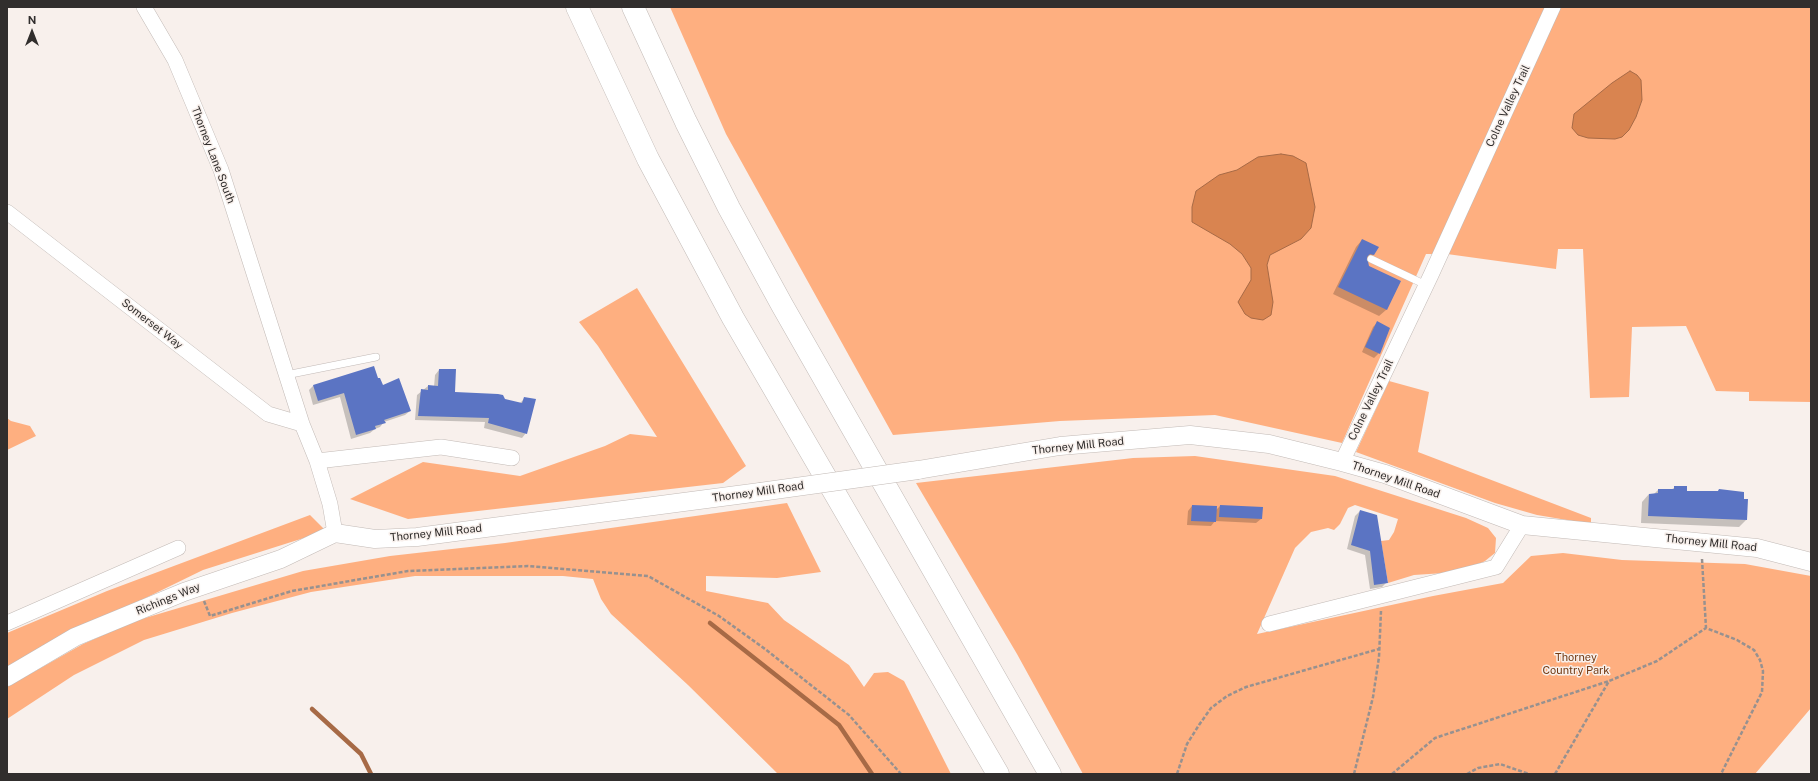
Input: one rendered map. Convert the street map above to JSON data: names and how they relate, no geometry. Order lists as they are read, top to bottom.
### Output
{
  "streets": {
    "street": [
      "Colne Valley Trail",
      "Thorney Lane South",
      "Somerset Way",
      "Thorney Mill Road",
      "Richings Way"
    ]
  },
  "crossings": [
    ["Colne Valley Trail", "Thorney Mill Road"],
    ["Thorney Lane South", "Somerset Way"],
    ["Thorney Lane South", "Thorney Mill Road"],
    ["Thorney Lane South", "Richings Way"],
    ["Thorney Mill Road", "Richings Way"]
  ],
  "parks": ["Thorney Country Park"],
  "north": "top"
}
